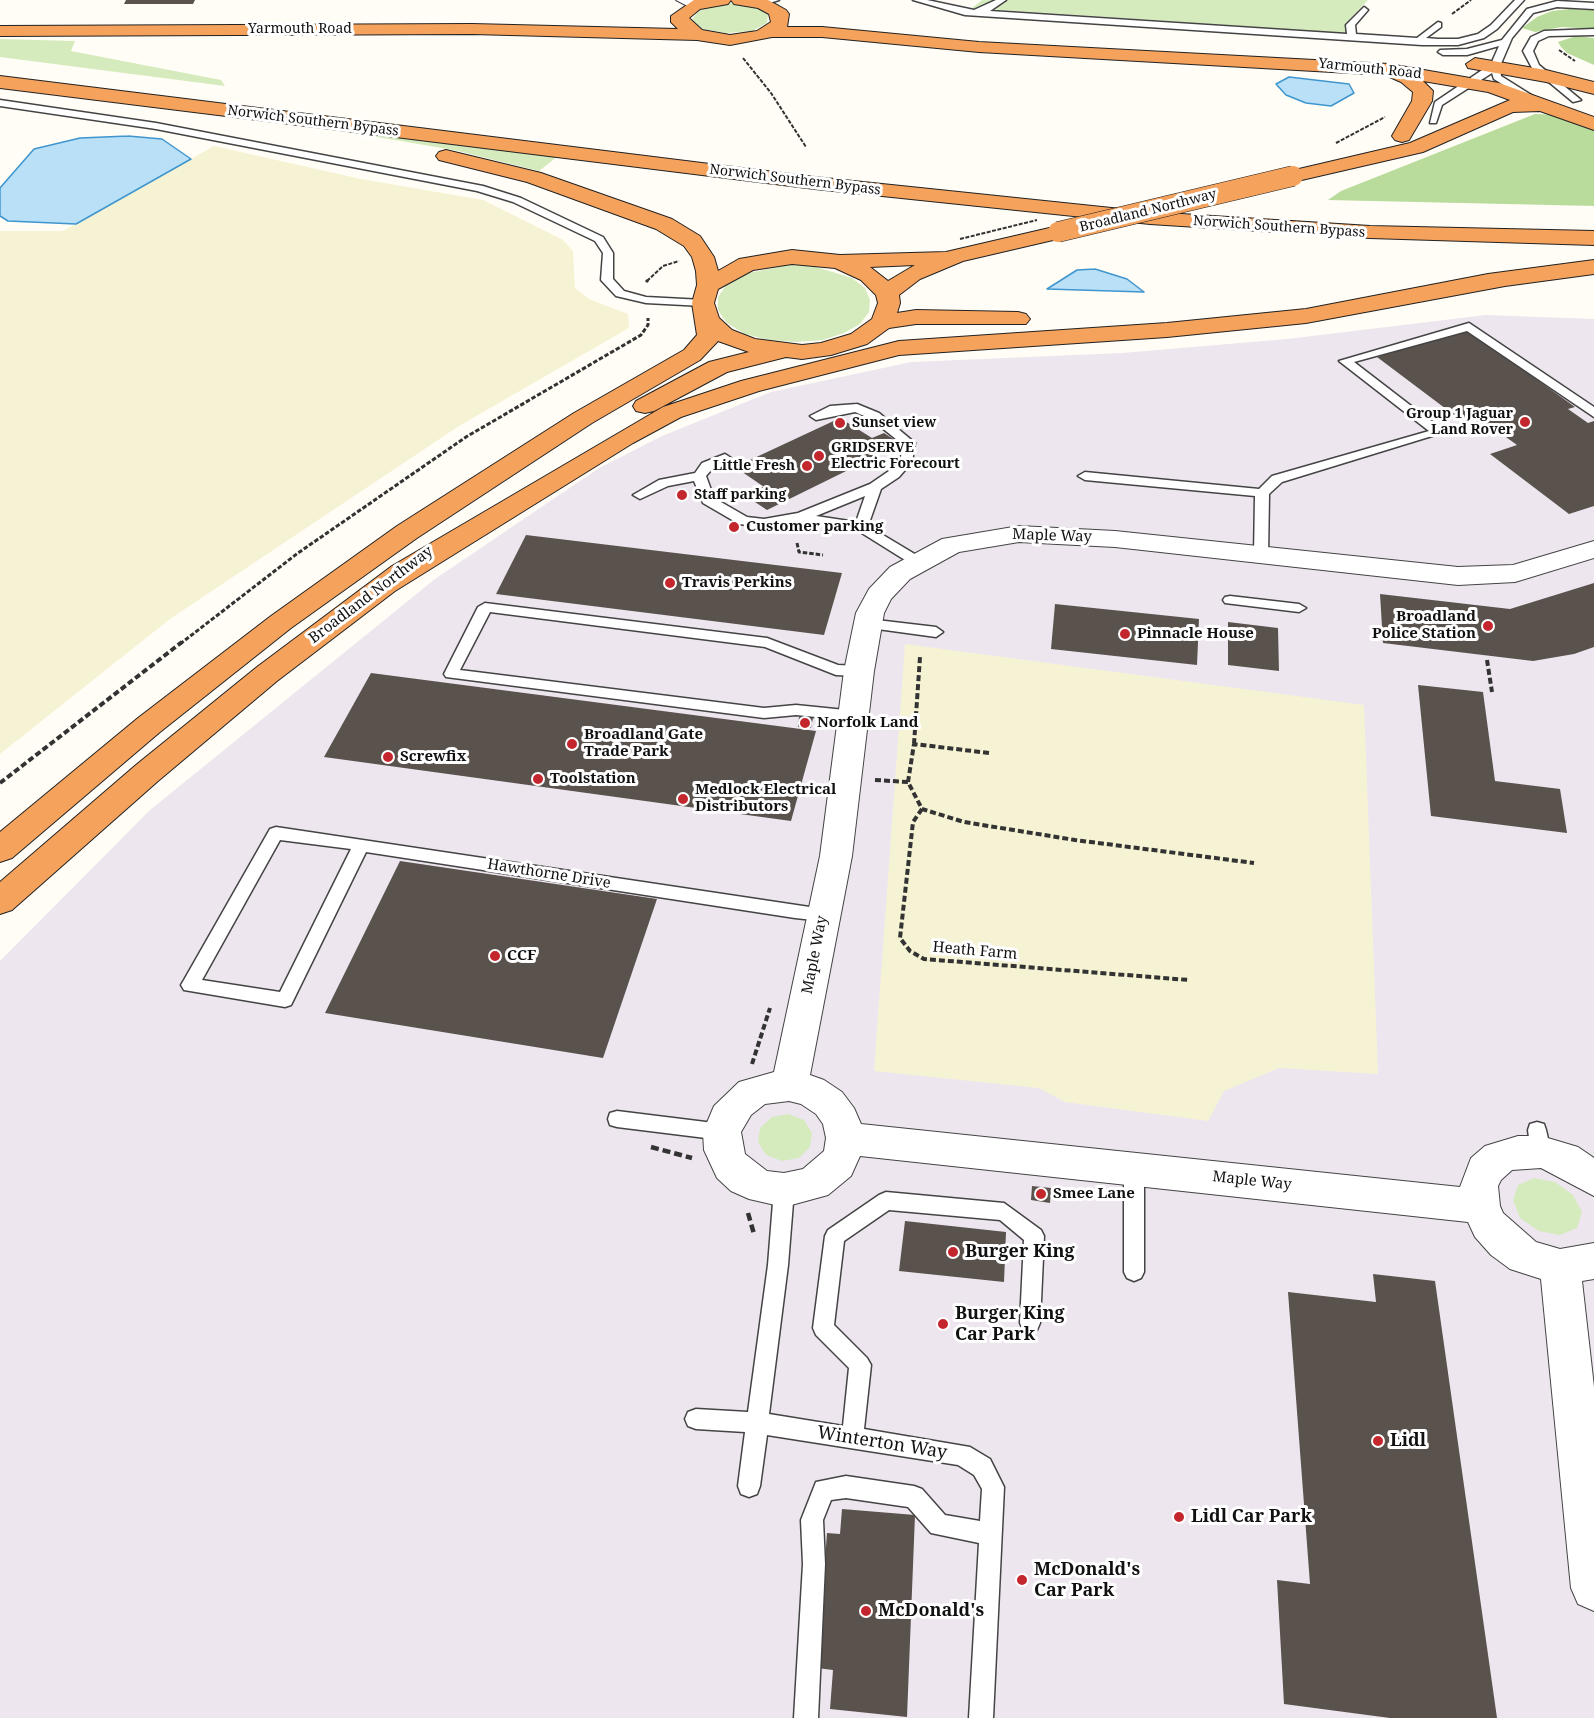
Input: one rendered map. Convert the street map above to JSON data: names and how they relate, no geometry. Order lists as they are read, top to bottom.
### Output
{
  "streets": {
    "highway": ["Yarmouth Road", "Norwich Southern Bypass", "Broadland Northway"],
    "street": ["Maple Way"],
    "lane": ["Hawthorne Drive", "Winterton Way"],
    "path": ["Heath Farm"]
  },
  "crossings": [
    ["Yarmouth Road", "Broadland Northway"],
    ["Maple Way", "Hawthorne Drive"]
  ],
  "places": [
    "Group 1 Jaguar Land Rover",
    "Sunset view",
    "GRIDSERVE Electric Forecourt",
    "Little Fresh",
    "Staff parking",
    "Customer parking",
    "Travis Perkins",
    "Broadland Police Station",
    "Pinnacle House",
    "Norfolk Land",
    "Broadland Gate Trade Park",
    "Screwfix",
    "Toolstation",
    "Medlock Electrical Distributors",
    "CCF",
    "Smee Lane",
    "Burger King",
    "Burger King Car Park",
    "Lidl",
    "Lidl Car Park",
    "McDonald's Car Park",
    "McDonald's"
  ]
}
